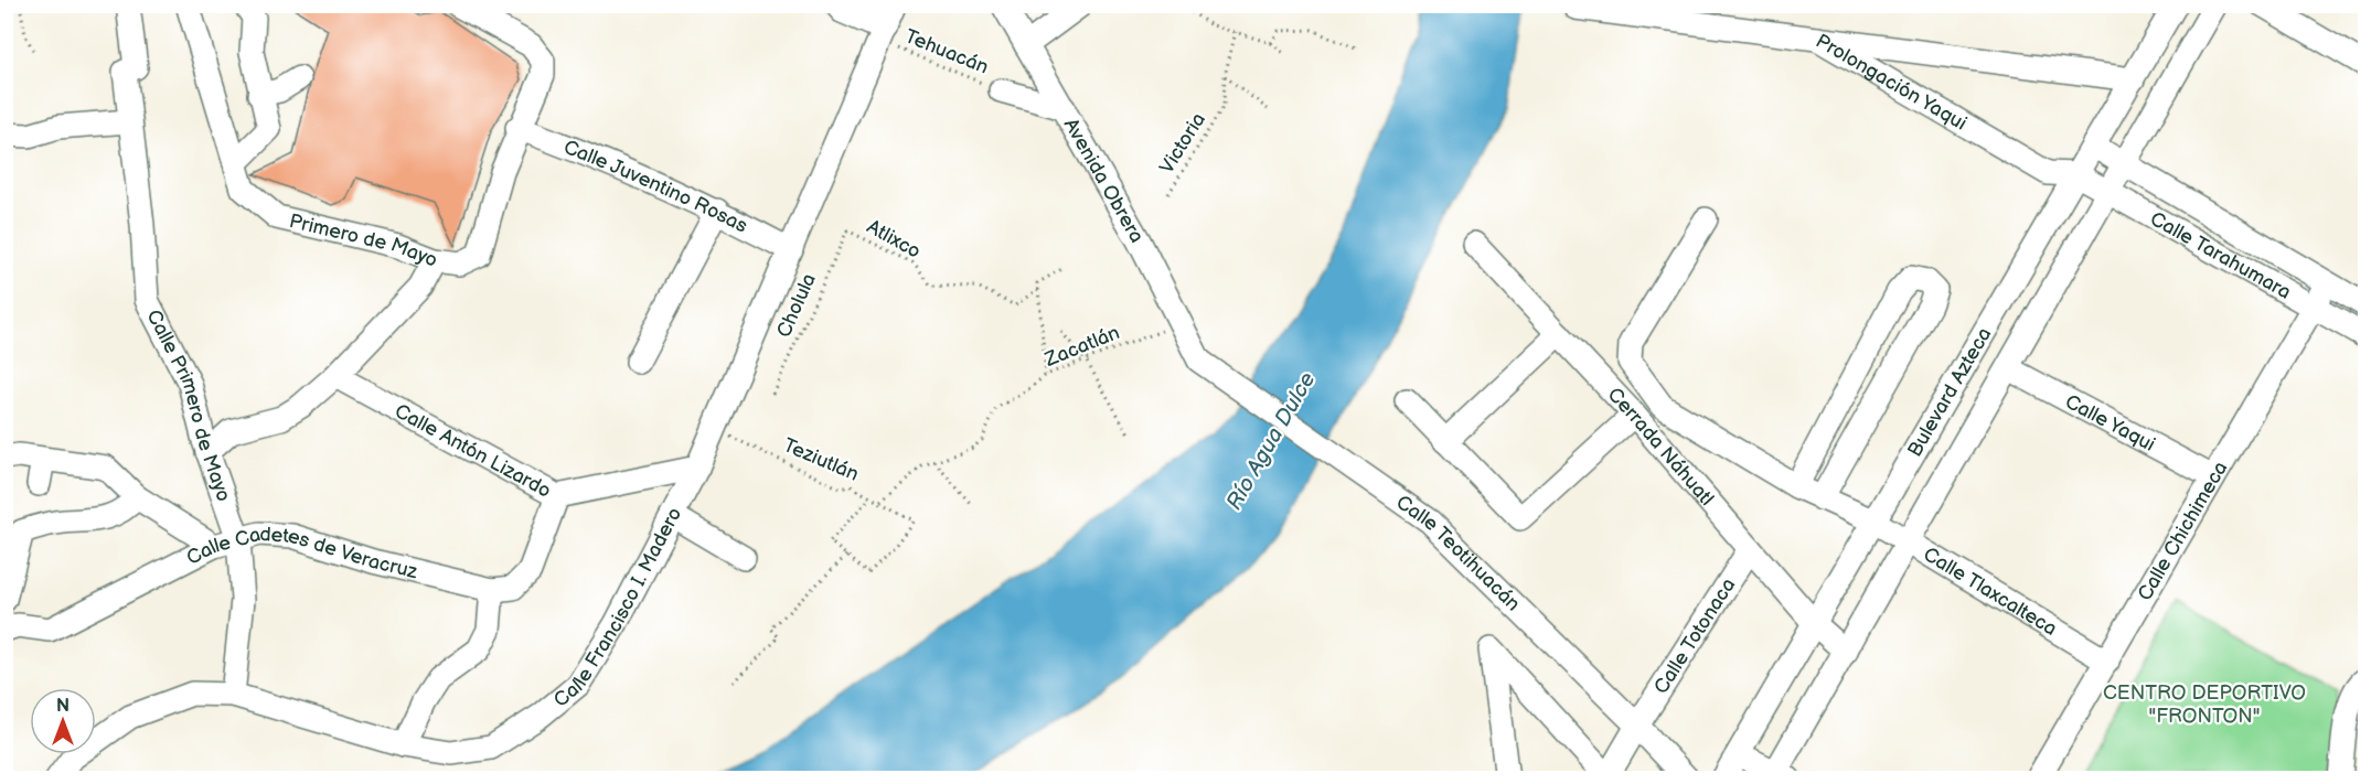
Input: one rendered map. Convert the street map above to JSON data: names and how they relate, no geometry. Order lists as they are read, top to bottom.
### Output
{
  "streets": {
    "street": [
      "Prolongación Yaqui",
      "Avenida Obrera",
      "Calle Juventino Rosas",
      "Primero de Mayo",
      "Calle Tarahumara",
      "Bulevard Azteca",
      "Calle Primero de Mayo",
      "Calle Yaqui",
      "Cerrada Náhuatl",
      "Calle Antón Lizardo",
      "Calle Chichimeca",
      "Calle Teotihuacán",
      "Calle Cadetes de Veracruz",
      "Calle Tlaxcalteca",
      "Calle Francisco I. Madero",
      "Calle Totonaca"
    ],
    "path": [
      "Tehuacán",
      "Victoria",
      "Atlixco",
      "Cholula",
      "Zacatlán",
      "Teziutlán"
    ]
  },
  "crossings": [
    ["Tehuacán", "Calle Francisco I. Madero"],
    ["Prolongación Yaqui", "Calle Tarahumara"],
    ["Prolongación Yaqui", "Bulevard Azteca"],
    ["Avenida Obrera", "Zacatlán"],
    ["Avenida Obrera", "Calle Teotihuacán"],
    ["Calle Juventino Rosas", "Primero de Mayo"],
    ["Calle Juventino Rosas", "Calle Francisco I. Madero"],
    ["Atlixco", "Cholula"],
    ["Calle Tarahumara", "Bulevard Azteca"],
    ["Calle Tarahumara", "Calle Chichimeca"],
    ["Zacatlán", "Teziutlán"],
    ["Bulevard Azteca", "Calle Yaqui"],
    ["Bulevard Azteca", "Cerrada Náhuatl"],
    ["Bulevard Azteca", "Calle Tlaxcalteca"],
    ["Calle Primero de Mayo", "Calle Cadetes de Veracruz"],
    ["Calle Primero de Mayo", "Calle Francisco I. Madero"],
    ["Calle Yaqui", "Calle Chichimeca"],
    ["Cerrada Náhuatl", "Calle Totonaca"],
    ["Calle Antón Lizardo", "Calle Francisco I. Madero"],
    ["Teziutlán", "Calle Francisco I. Madero"],
    ["Calle Chichimeca", "Calle Tlaxcalteca"],
    ["Calle Teotihuacán", "Calle Totonaca"]
  ],
  "water": ["Río Agua Dulce"],
  "parks": ["CENTRO DEPORTIVO \"FRONTON\""],
  "north": "top"
}
